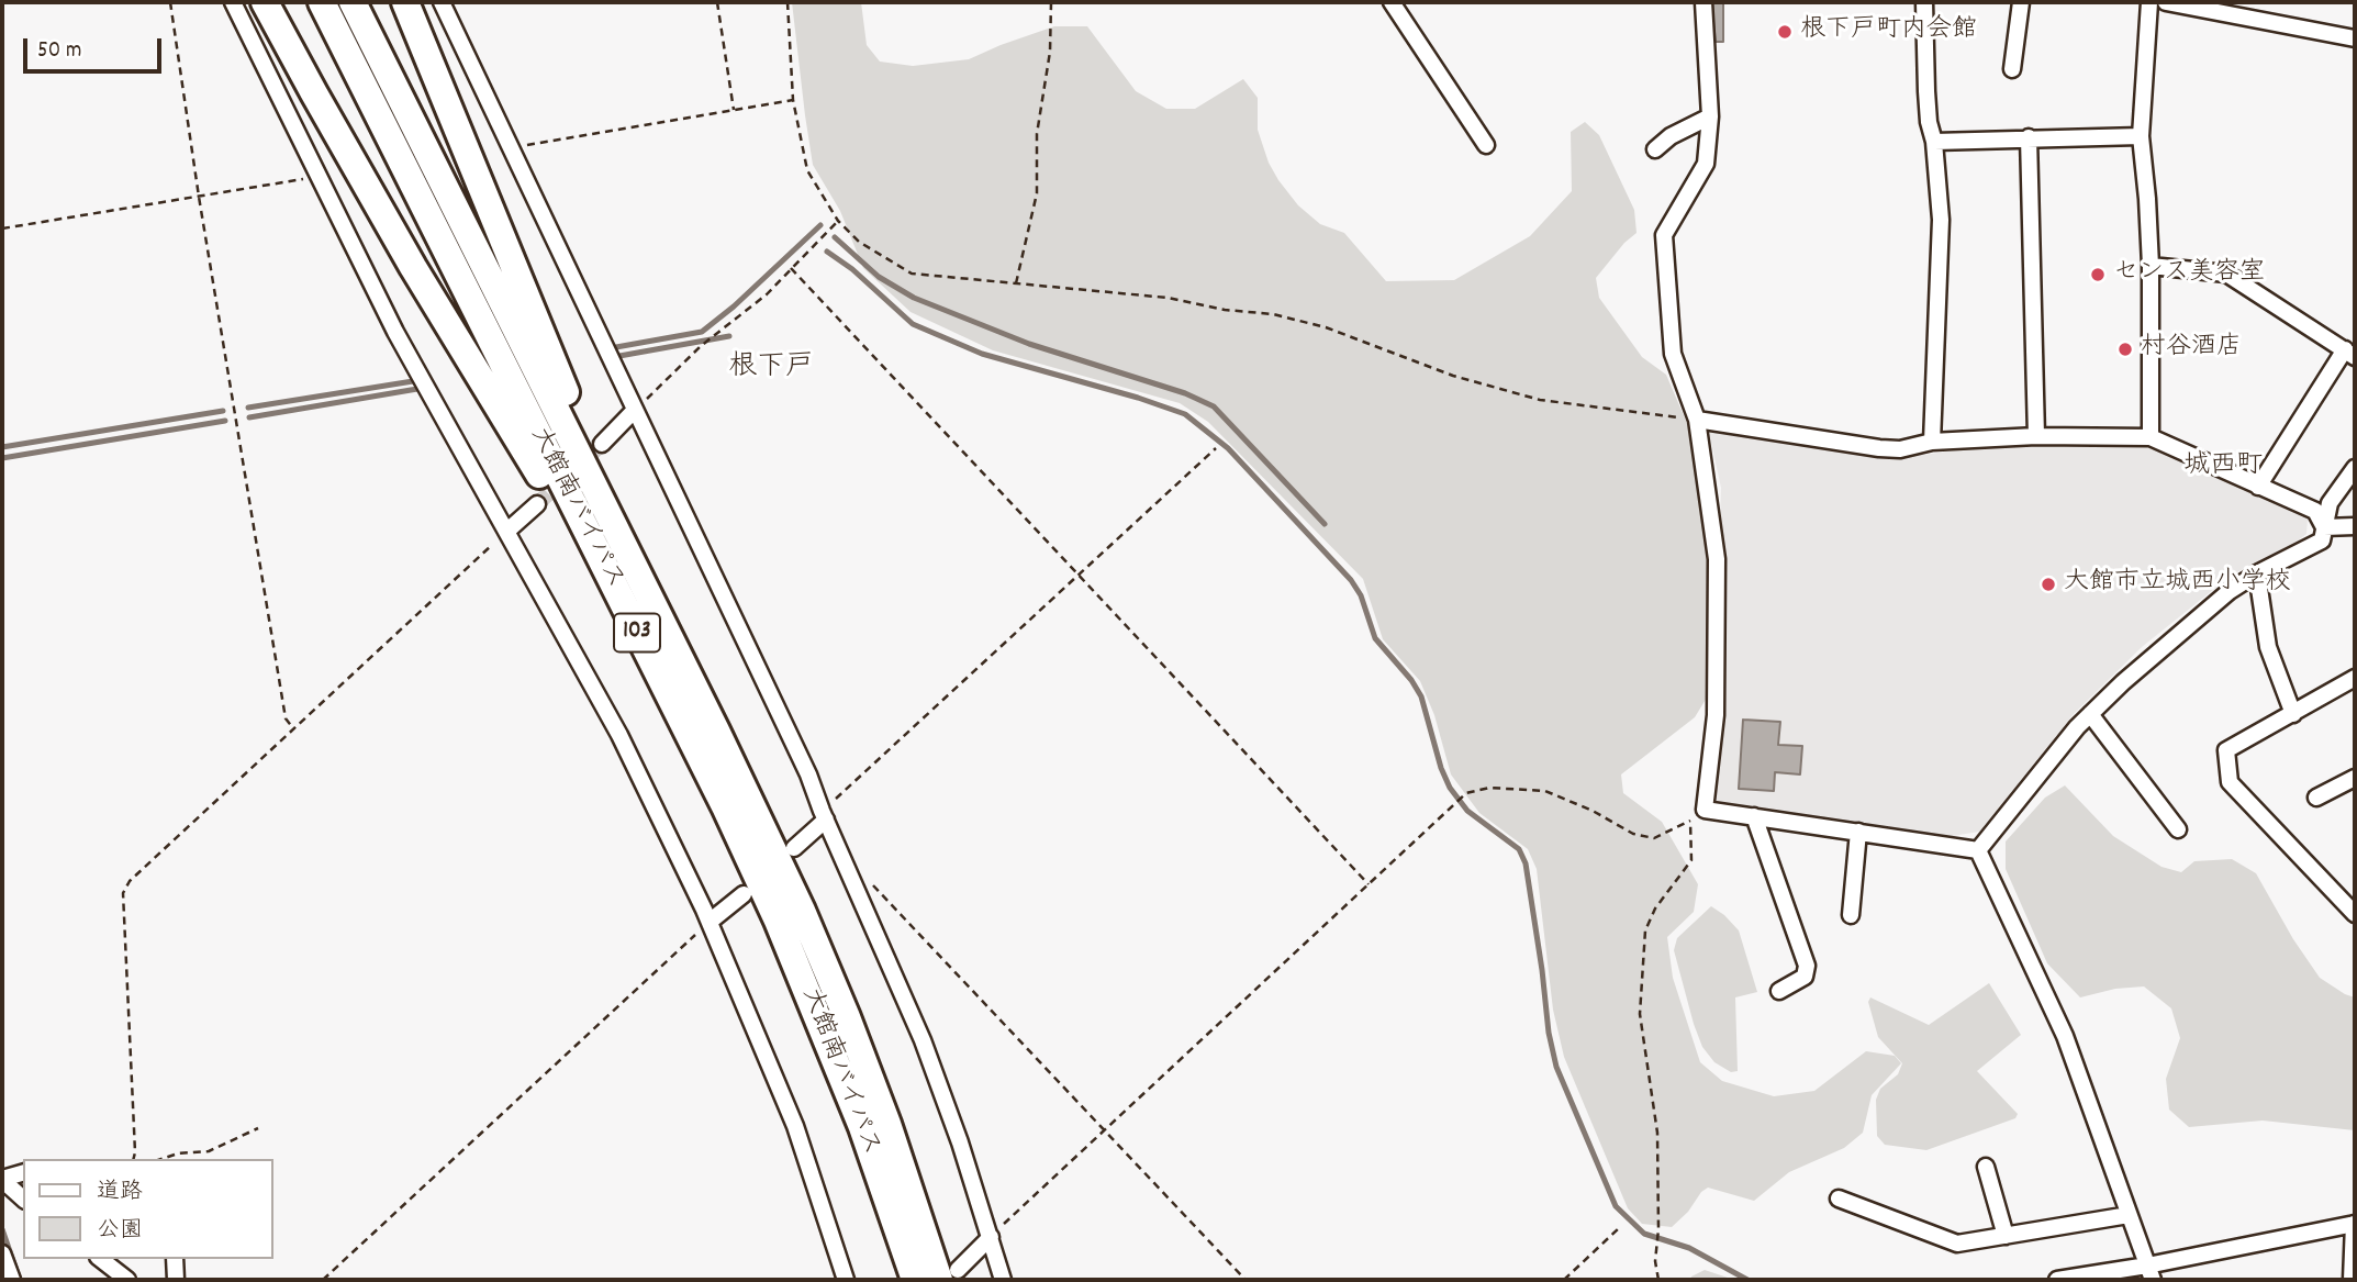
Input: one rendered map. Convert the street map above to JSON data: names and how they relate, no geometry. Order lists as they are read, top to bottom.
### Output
{
  "streets": {
    "highway": ["大館南バイパス", "103"]
  },
  "districts": ["根下戸", "城西町"],
  "places": [
    "根下戸町内会館",
    "センス美容室",
    "村谷酒店",
    "大館市立城西小学校"
  ],
  "legend": ["道路", "公園"],
  "scale_bar": "50 m"
}
